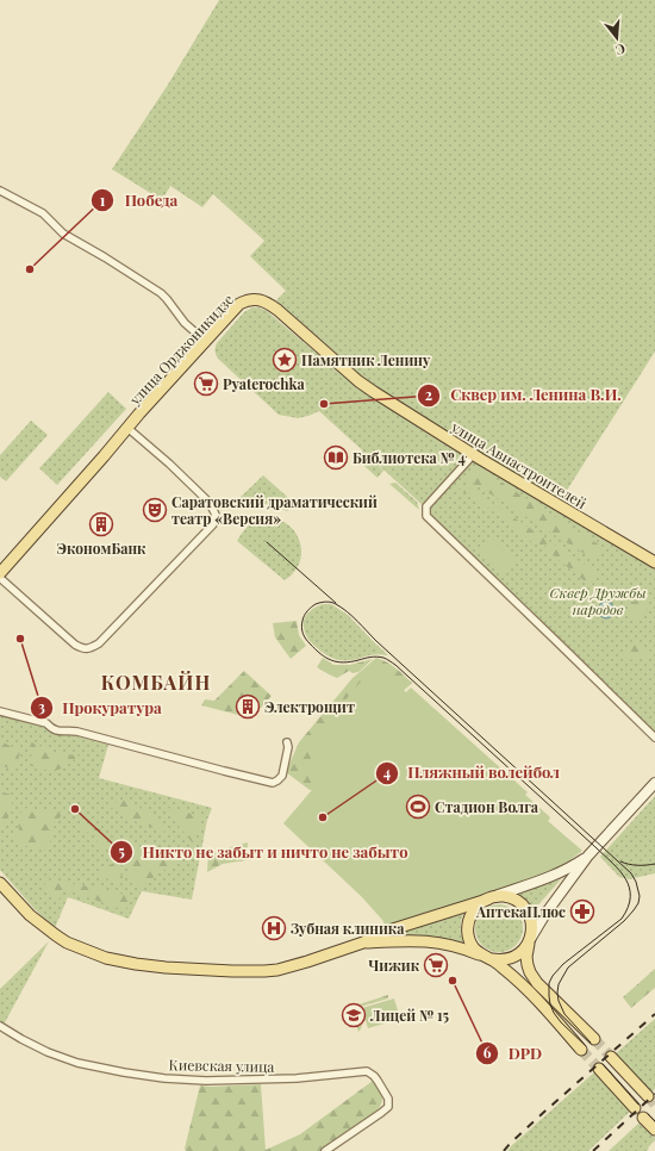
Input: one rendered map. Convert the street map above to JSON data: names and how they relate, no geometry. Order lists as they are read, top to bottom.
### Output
{
  "streets": {
    "main road": ["улица Орджоникидзе", "улица Авиастроителей"],
    "street": ["Киевская улица"]
  },
  "crossings": [
    ["улица Орджоникидзе", "улица Авиастроителей"]
  ],
  "districts": ["КОМБАЙН"],
  "parks": ["Сквер Дружбы народов"],
  "places": {
    "other": [
      "Победа",
      "Сквер им. Ленина В.И.",
      "Прокуратура",
      "Никто не забыт и ничто не забыто",
      "Пляжный волейбол",
      "DPD"
    ],
    "place": ["Памятник Ленину"],
    "supermarket": ["Pyaterochka", "Чижик"],
    "library": ["Библиотека № 4"],
    "theatre": ["Саратовский драматический театр «Версия»"],
    "building": ["ЭкономБанк", "Электрощит"],
    "sports": ["Стадион Волга"],
    "pharmacy": ["АптекаПлюс"],
    "hospital": ["Зубная клиника"],
    "school or university": ["Лицей № 15"]
  },
  "north": "bottom"
}
